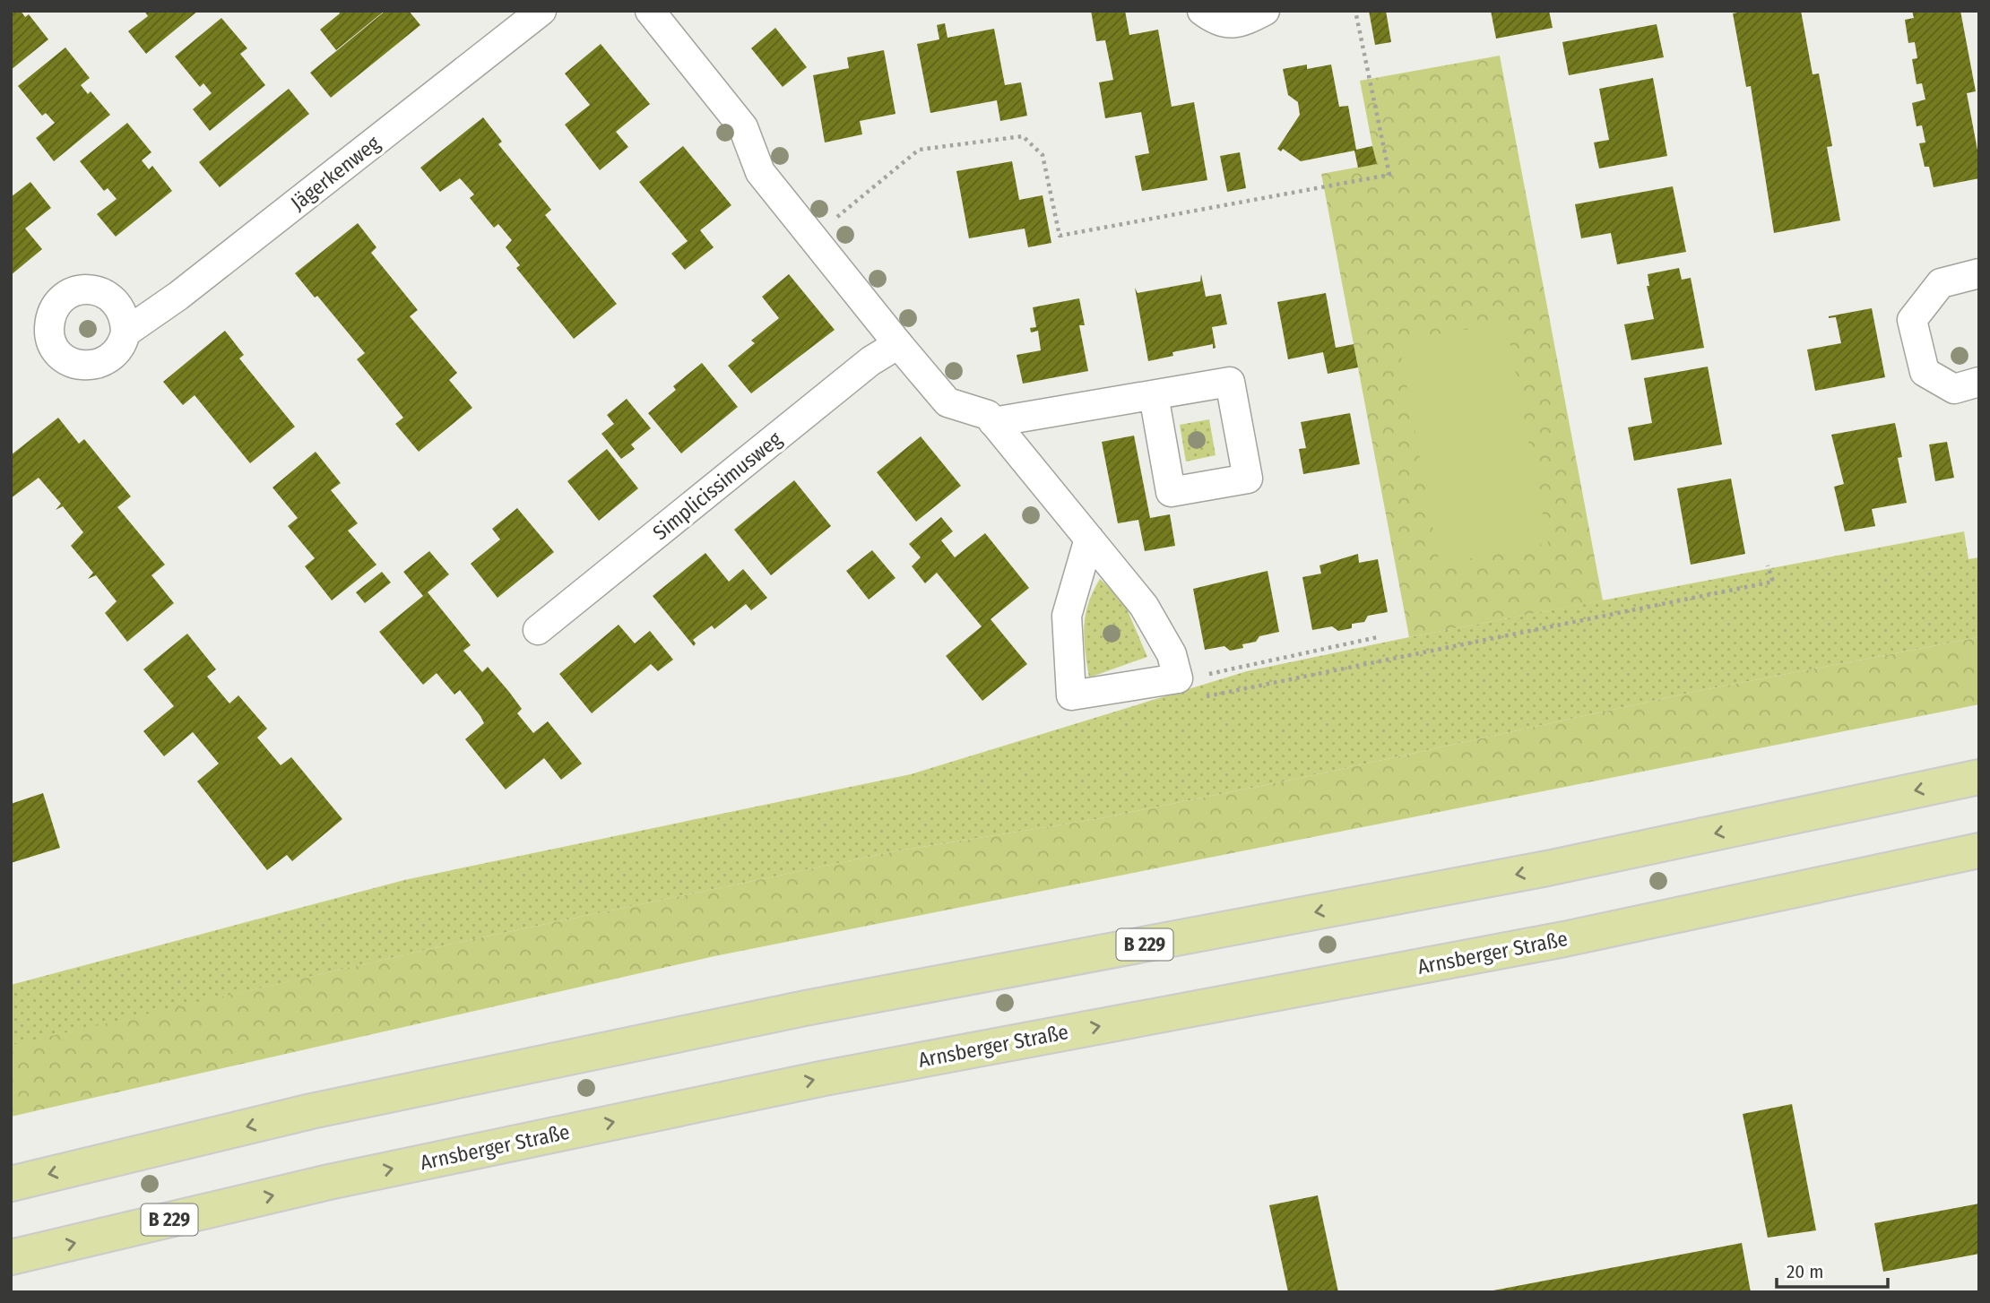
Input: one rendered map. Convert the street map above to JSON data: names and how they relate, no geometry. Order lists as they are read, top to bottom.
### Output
{
  "streets": {
    "main road": ["B 229", "Arnsberger Straße"],
    "street": ["Jägerkenweg", "Simplicissimusweg"]
  },
  "scale_bar": "20 m"
}
